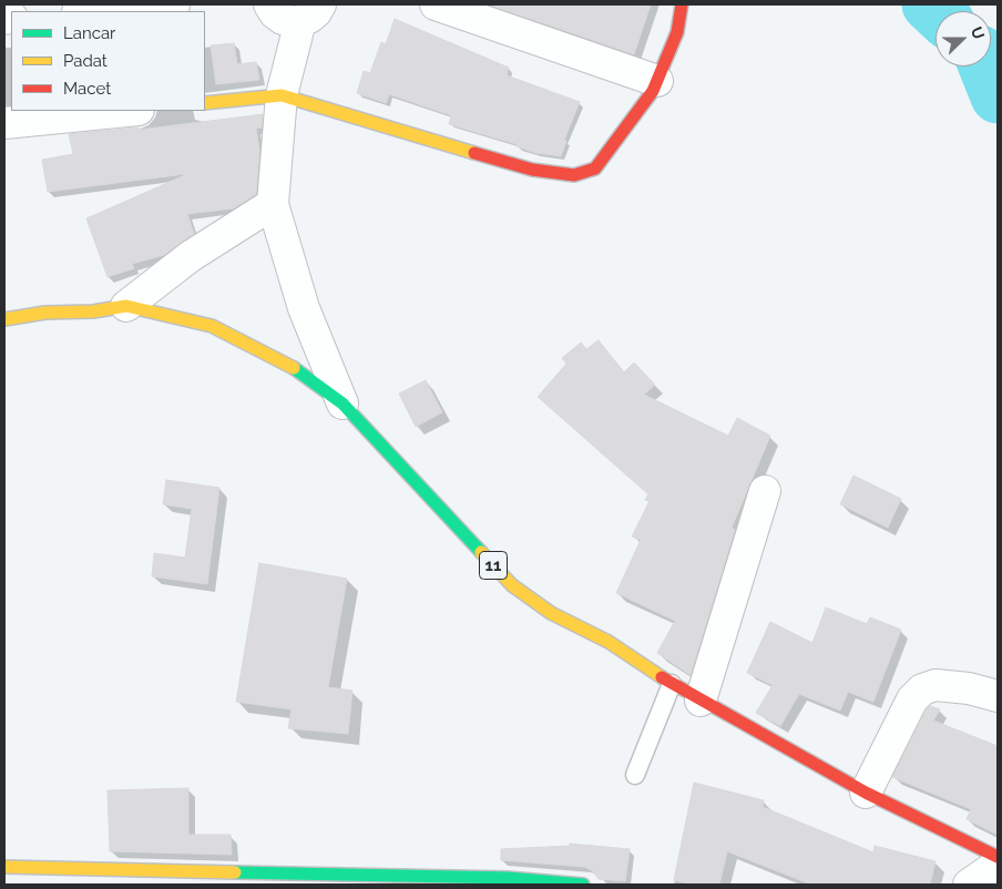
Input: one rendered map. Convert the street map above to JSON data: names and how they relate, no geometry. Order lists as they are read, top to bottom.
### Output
{
  "streets": {
    "main road": ["11"]
  },
  "legend": ["Lancar", "Padat", "Macet"],
  "north": "right"
}
